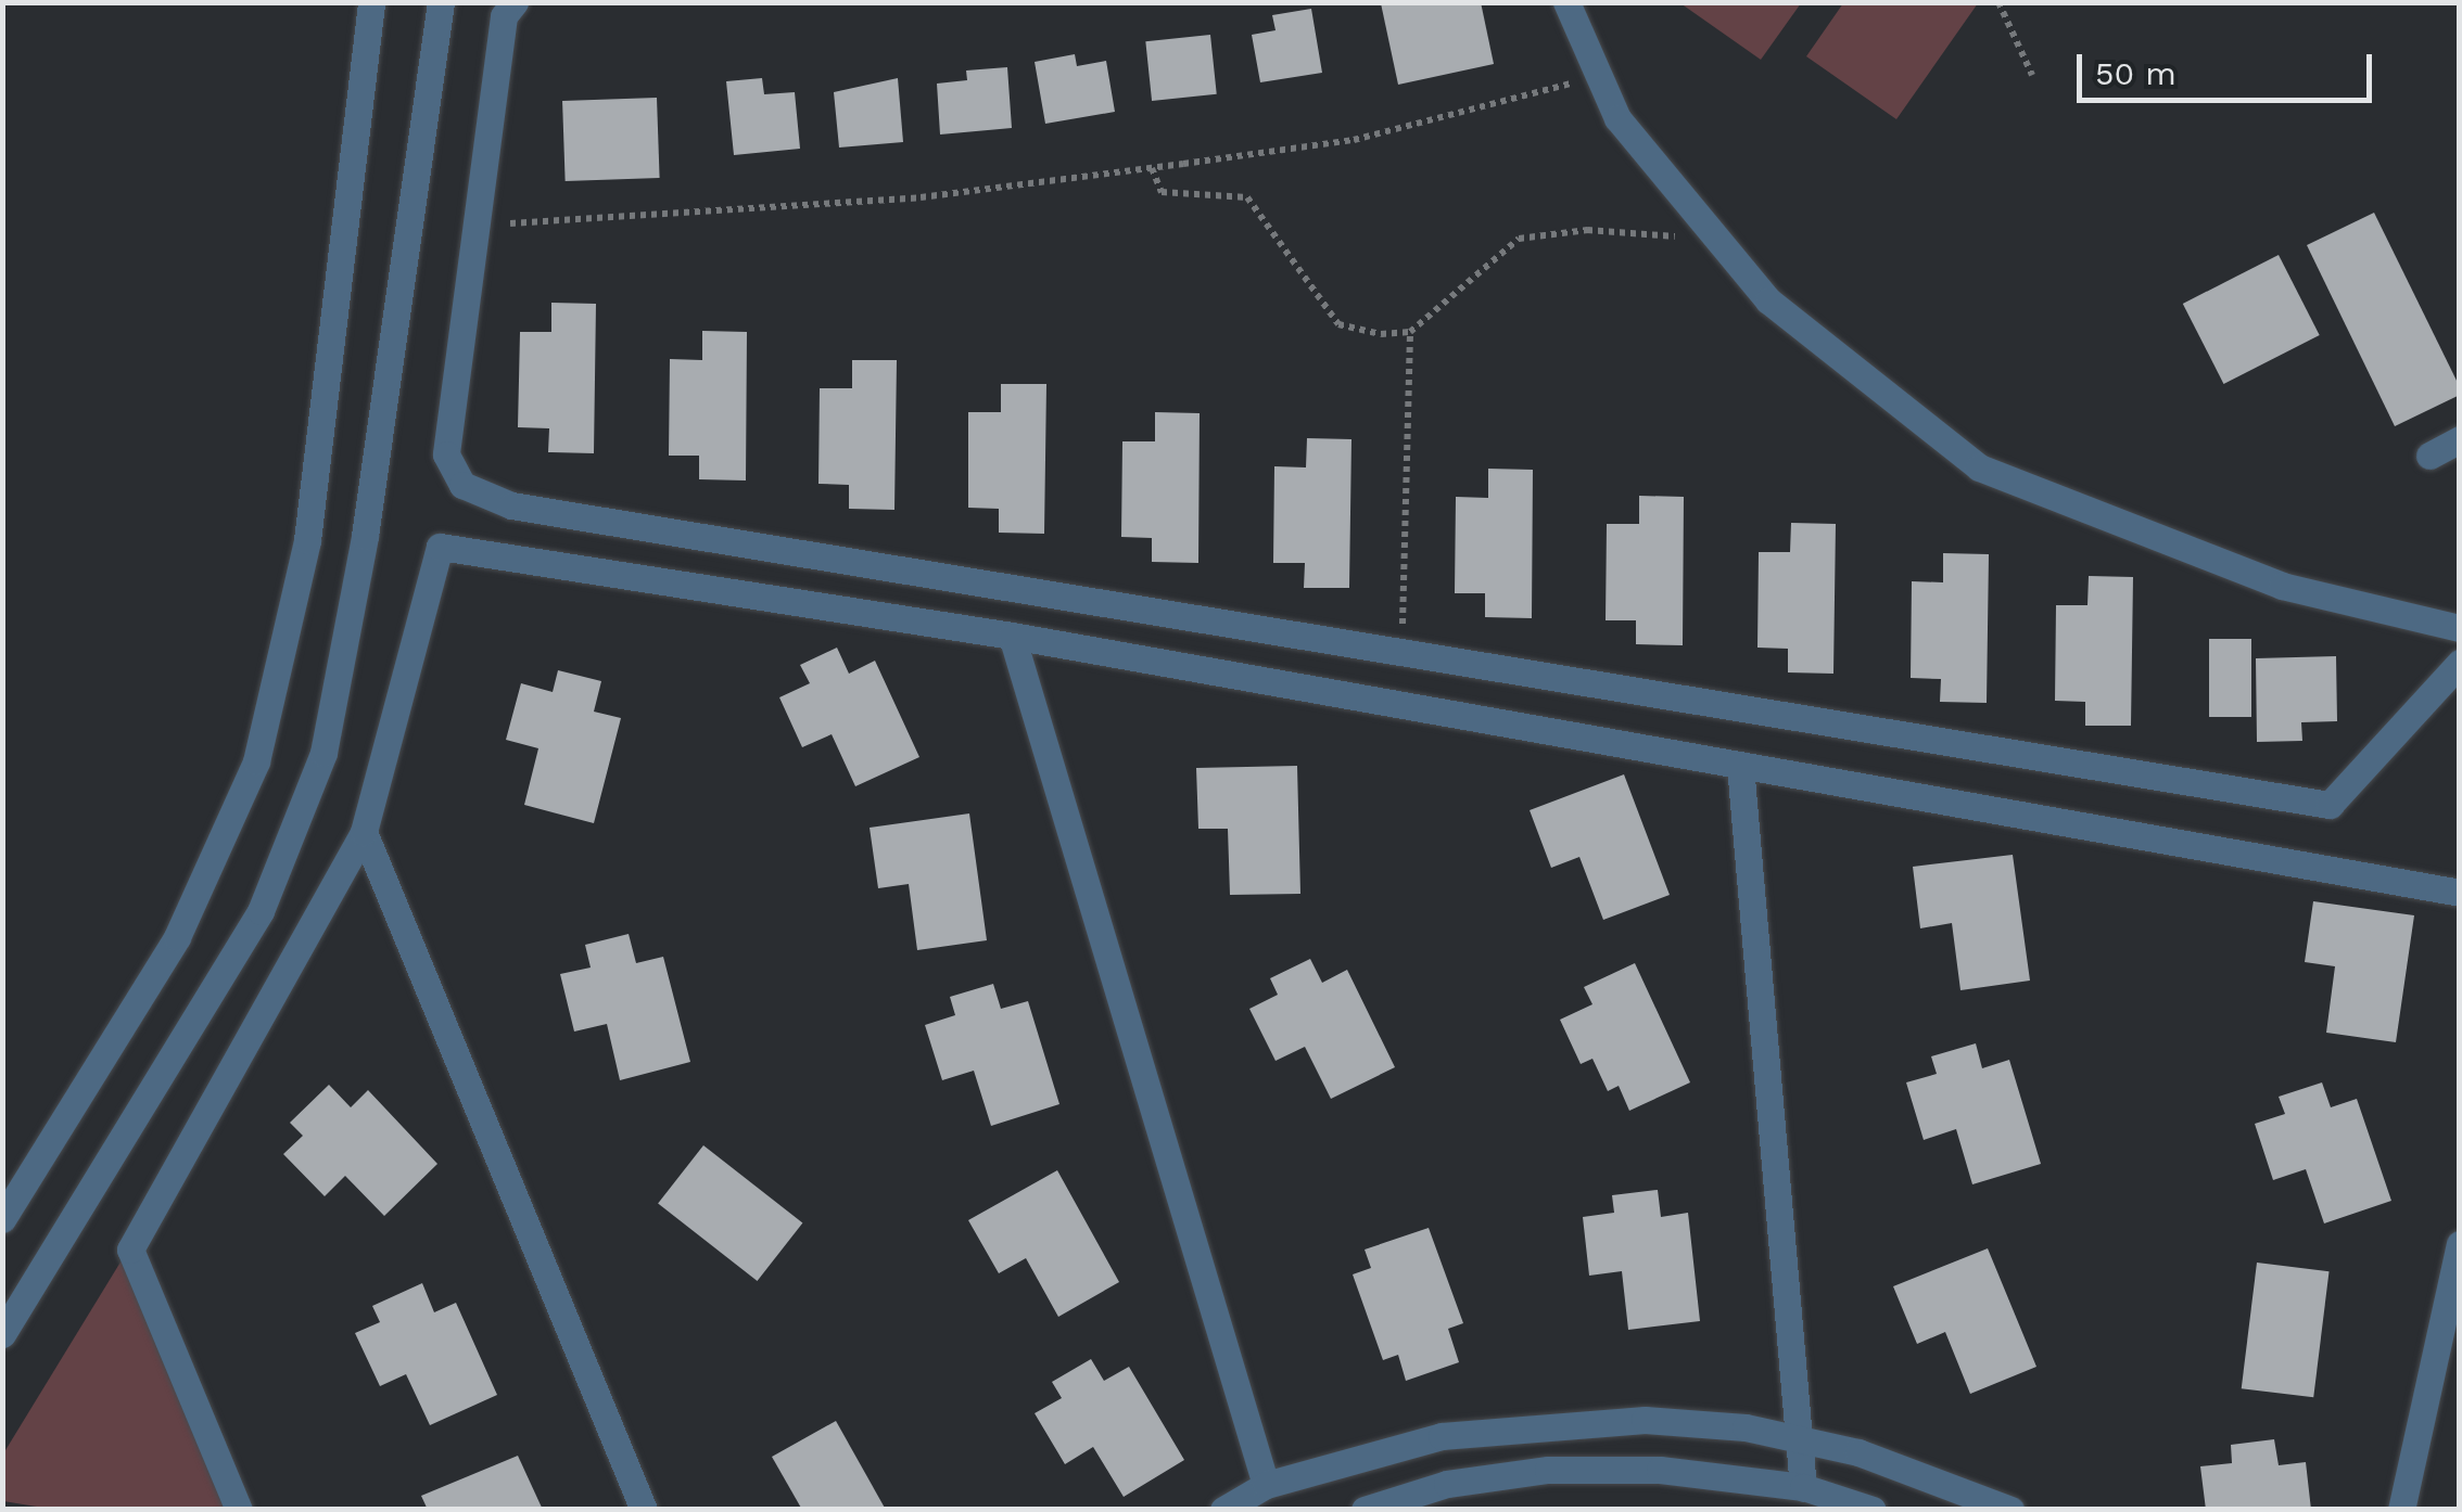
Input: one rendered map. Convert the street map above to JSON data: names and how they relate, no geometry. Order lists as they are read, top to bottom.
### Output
{
  "scale_bar": "50 m"
}
